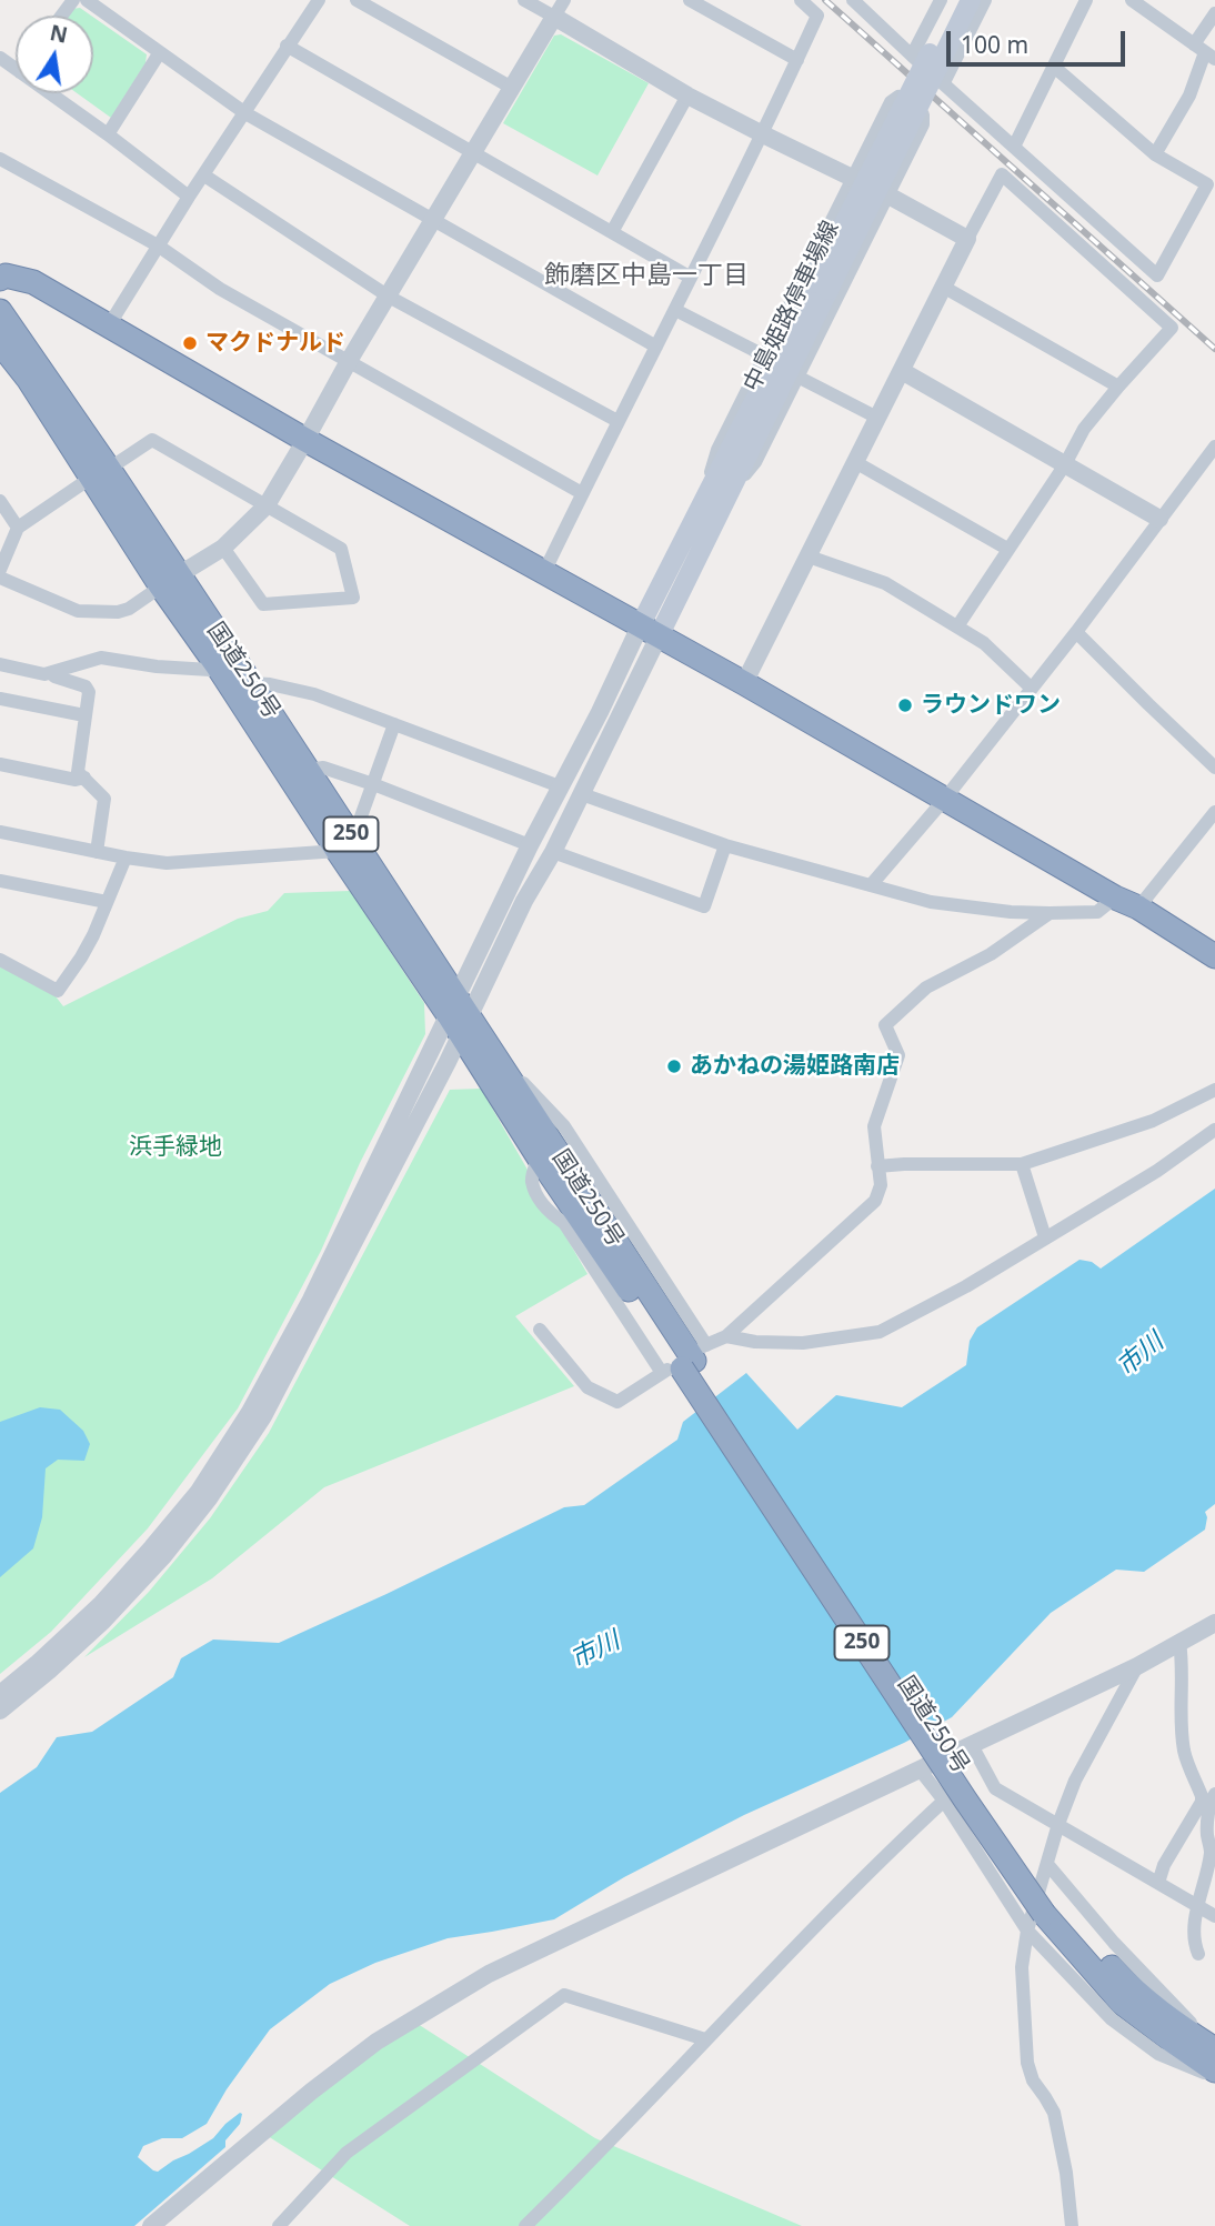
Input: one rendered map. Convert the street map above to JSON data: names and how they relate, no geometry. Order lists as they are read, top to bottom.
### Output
{
  "streets": {
    "highway": ["国道250号", "250"],
    "main road": ["中島姫路停車場線"]
  },
  "districts": ["飾磨区中島一丁目"],
  "water": ["市川"],
  "parks": ["浜手緑地"],
  "places": ["マクドナルド", "ラウンドワン", "あかねの湯姫路南店"],
  "scale_bar": "100 m",
  "north": "top"
}
